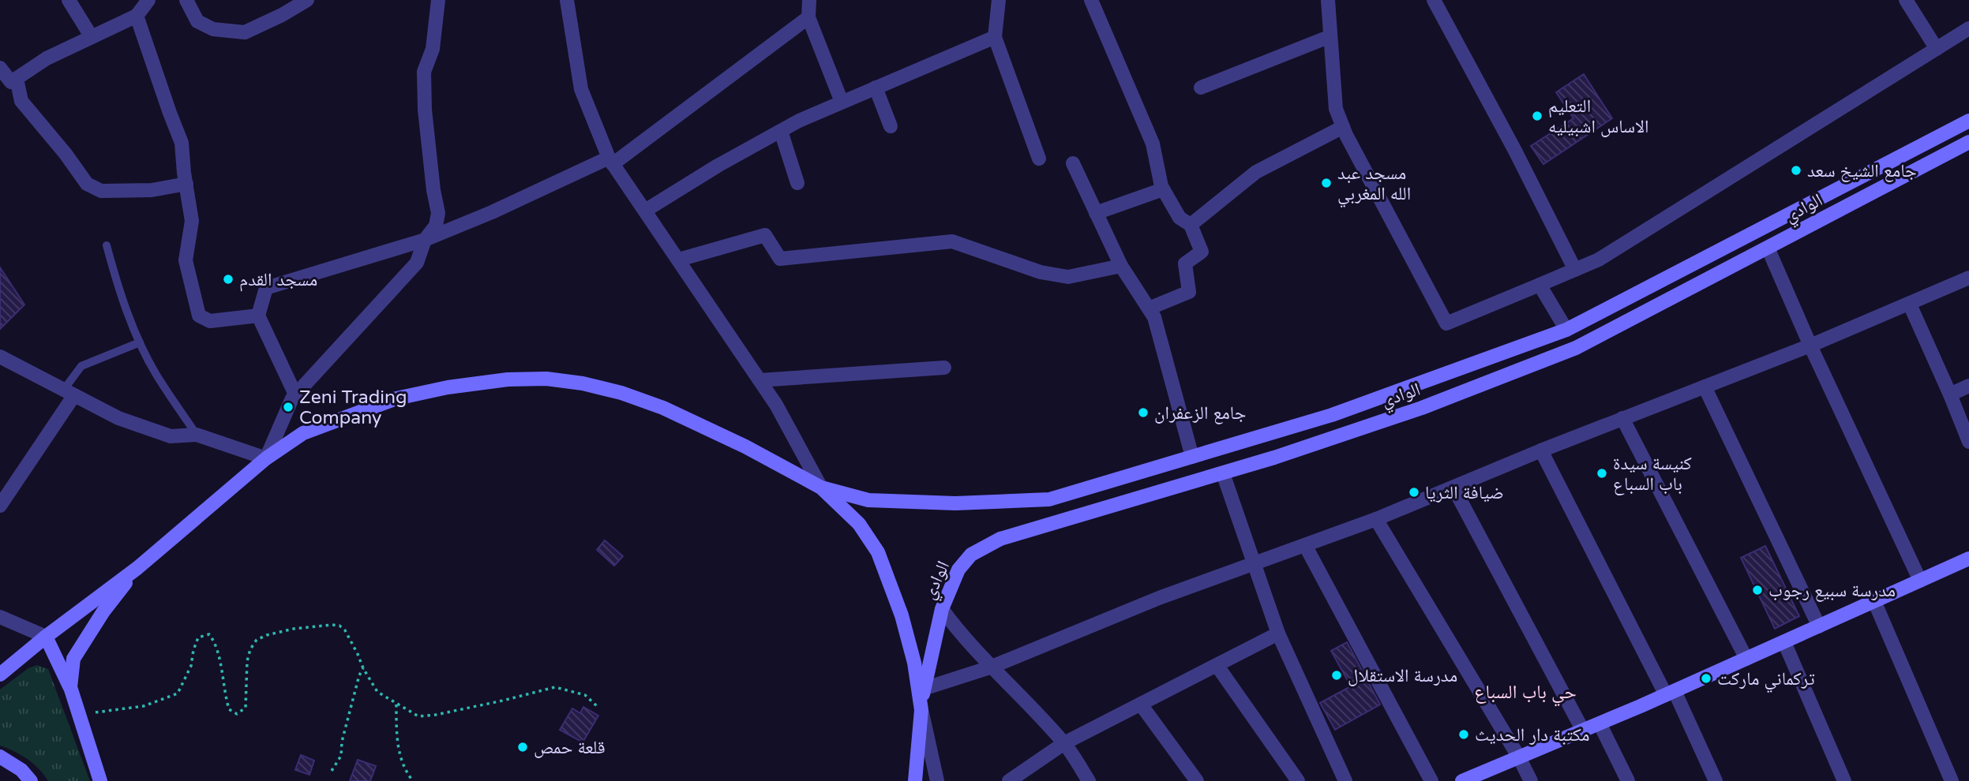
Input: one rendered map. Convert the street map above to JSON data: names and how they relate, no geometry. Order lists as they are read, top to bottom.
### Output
{
  "streets": {
    "main road": ["الوادي"]
  },
  "districts": ["حي باب السباع"],
  "places": [
    "التعلیم الاساس اشبیلیه",
    "جامع الشيخ سعد",
    "مسجد عبد الله المغربي",
    "مسجد القدم",
    "Zeni Trading Company",
    "جامع الزعفران",
    "كنيسة سيدة باب السباع",
    "ضيافة الثريا",
    "مدرسة سبيع رجوب",
    "مدرسة الاستقلال",
    "تركماني ماركت",
    "مكتبة دار الحديث",
    "قلعة حمص"
  ]
}
